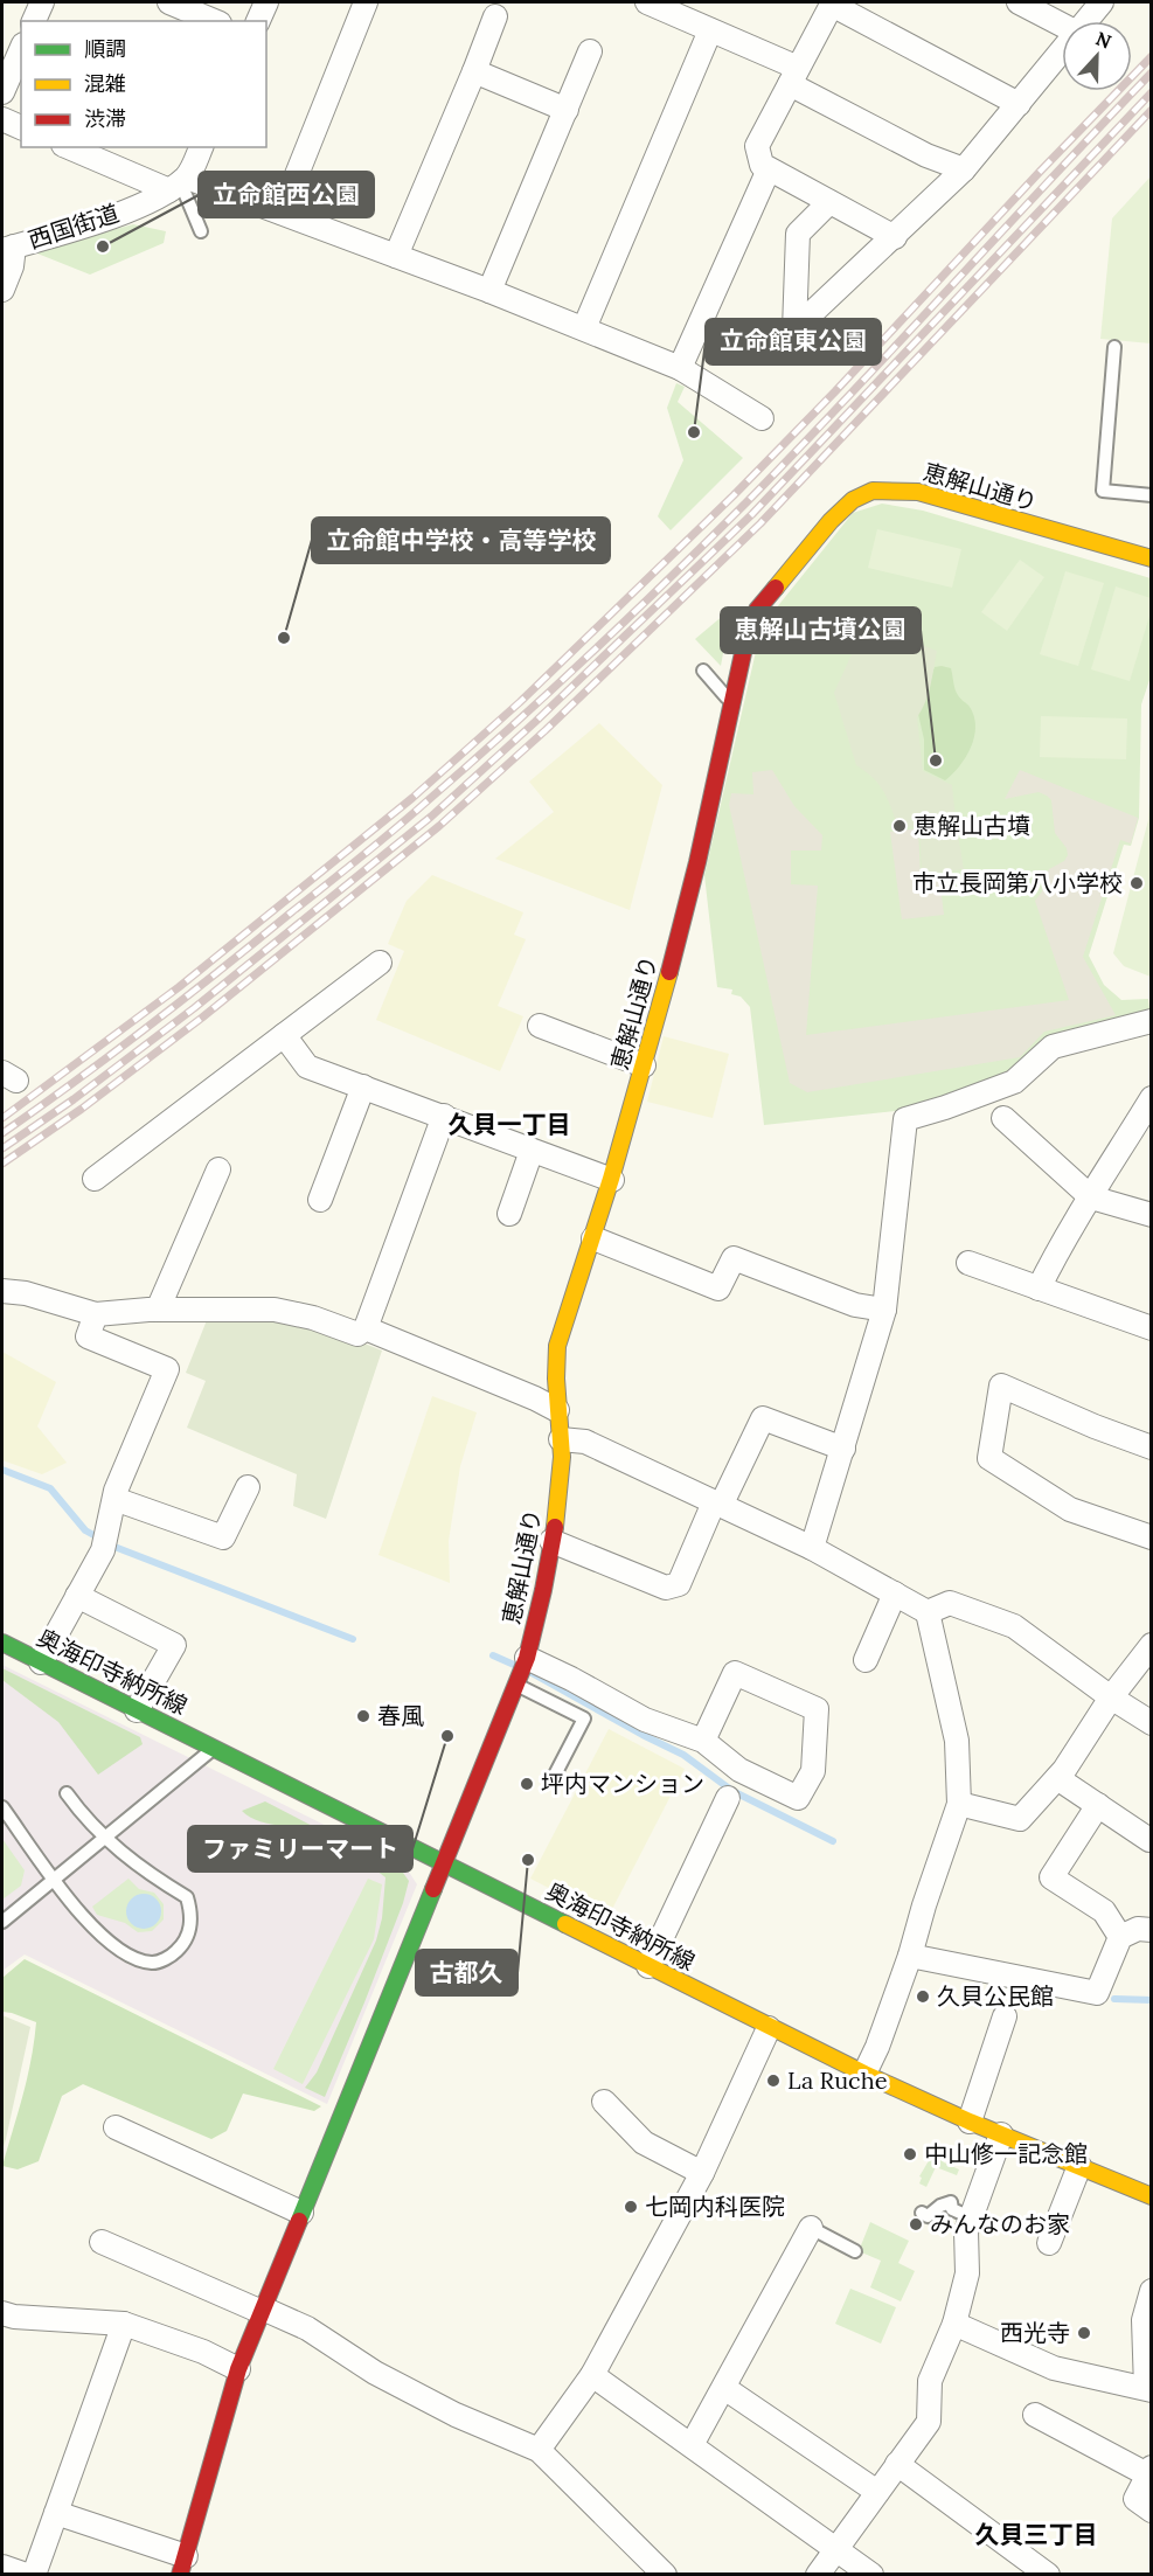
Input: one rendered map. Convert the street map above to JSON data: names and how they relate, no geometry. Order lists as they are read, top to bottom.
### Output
{
  "streets": {
    "street": ["西国街道", "恵解山通り", "奥海印寺納所線"]
  },
  "crossings": [
    ["恵解山通り", "奥海印寺納所線"]
  ],
  "districts": ["久貝一丁目", "久貝三丁目"],
  "places": [
    "立命館西公園",
    "立命館東公園",
    "立命館中学校・高等学校",
    "恵解山古墳公園",
    "恵解山古墳",
    "市立長岡第八小学校",
    "春風",
    "ファミリーマート",
    "坪内マンション",
    "古都久",
    "久貝公民館",
    "La Ruche",
    "中山修一記念館",
    "七岡内科医院",
    "みんなのお家",
    "西光寺"
  ],
  "legend": ["順調", "混雑", "渋滞"],
  "north": "top"
}
